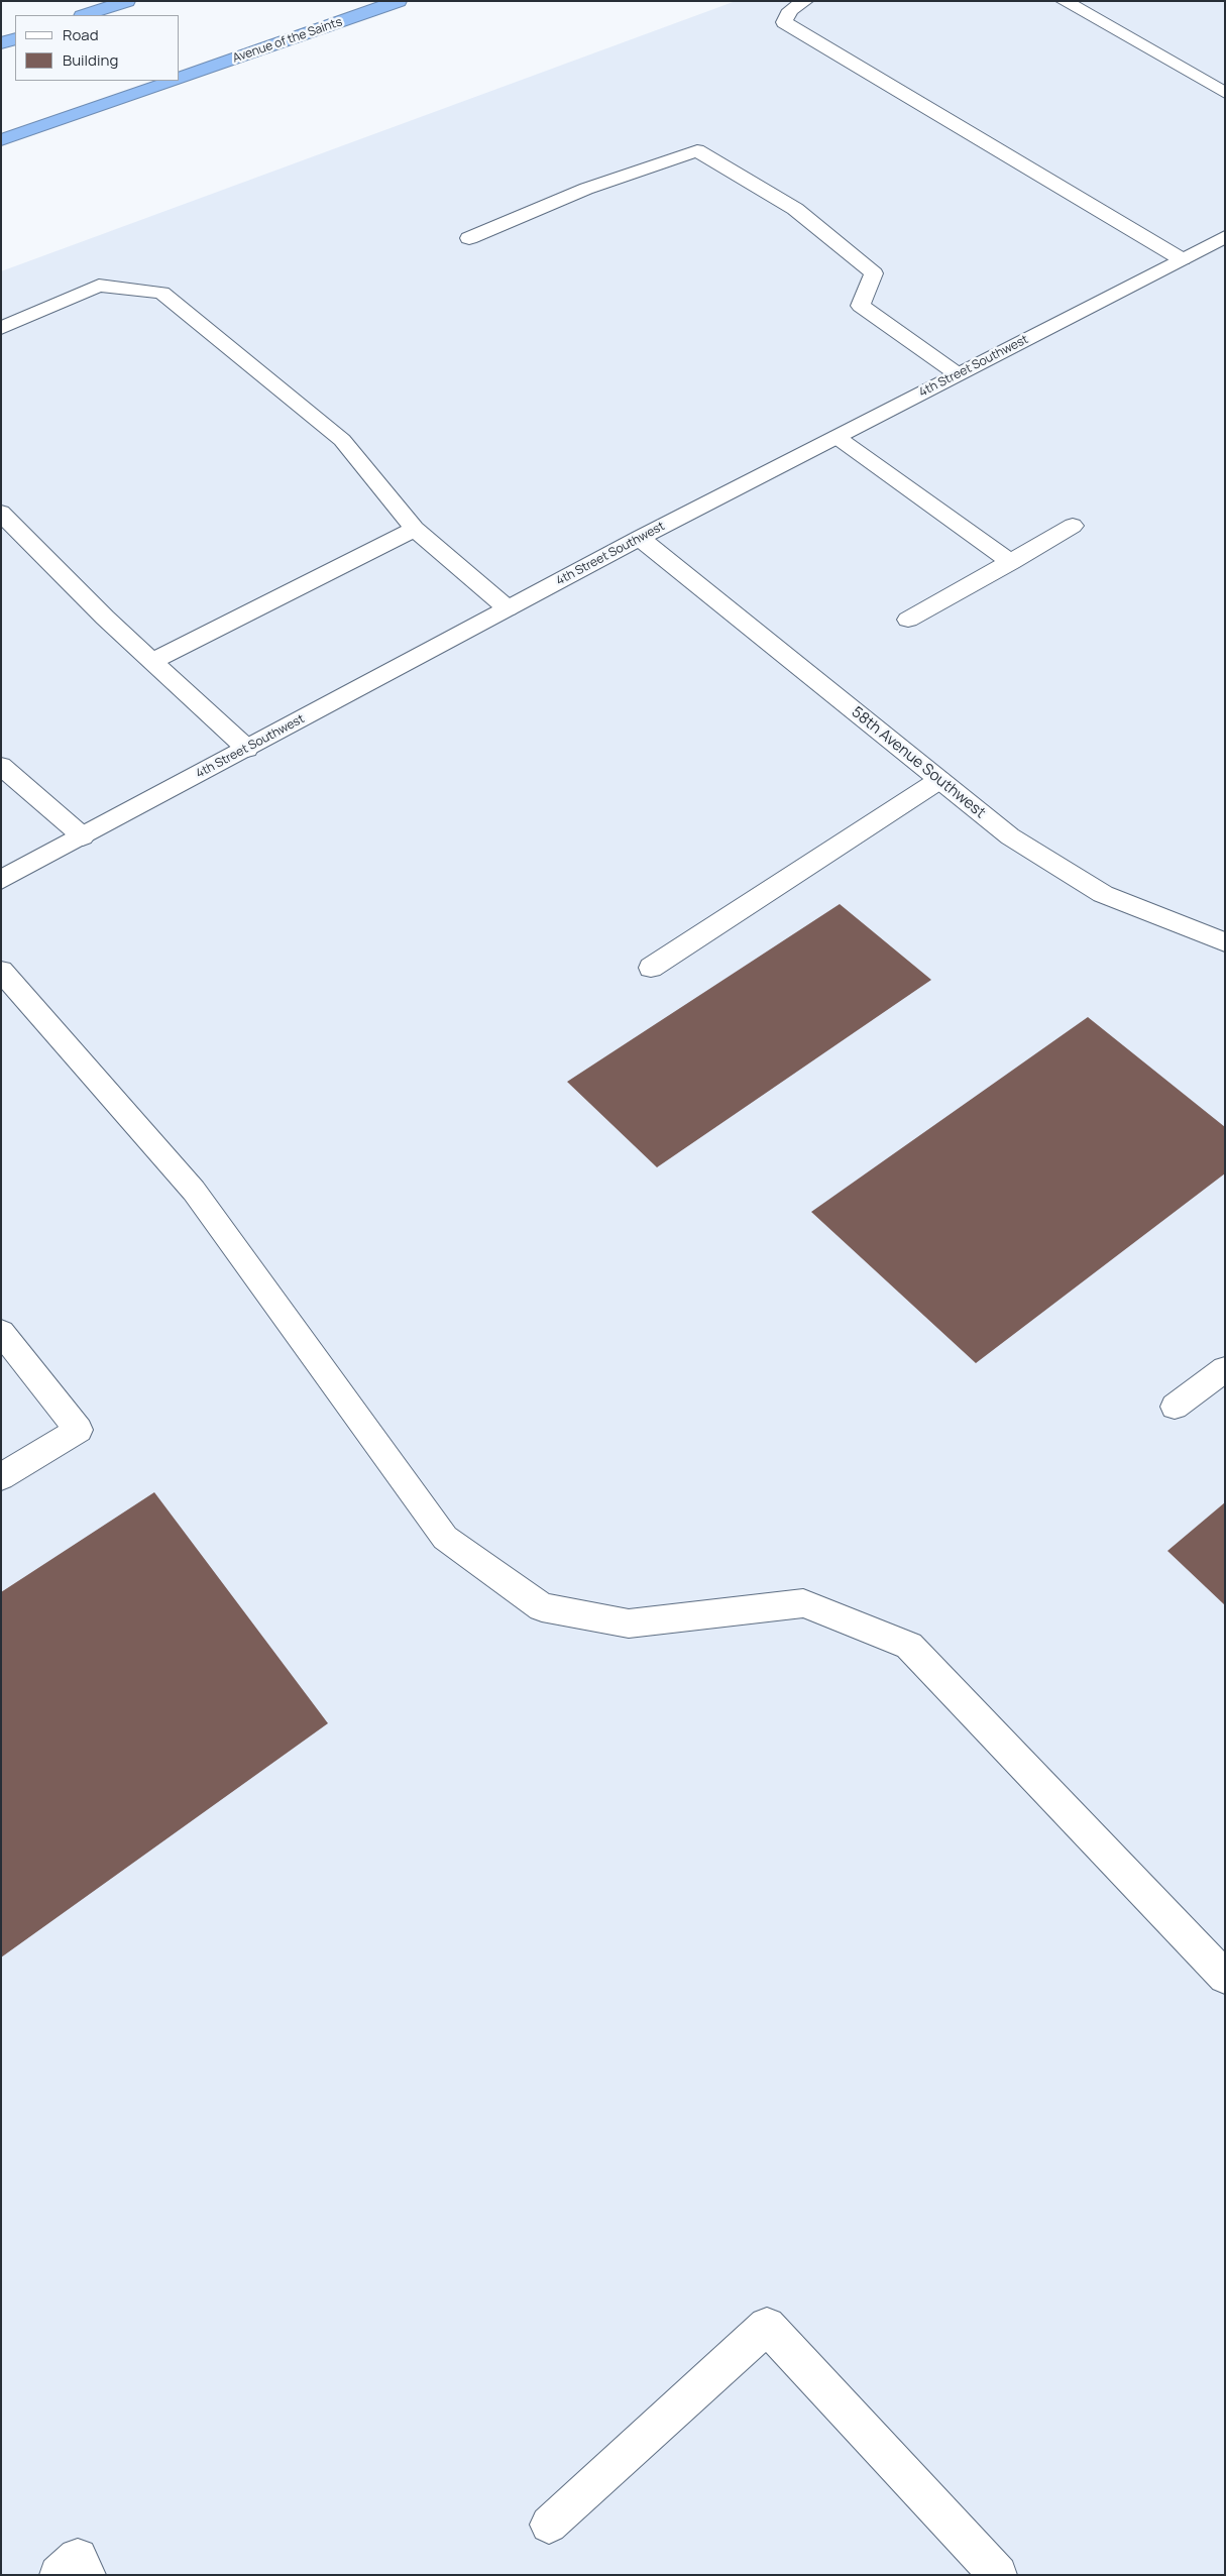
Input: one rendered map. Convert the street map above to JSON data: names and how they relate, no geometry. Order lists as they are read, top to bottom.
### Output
{
  "streets": {
    "highway": ["Avenue of the Saints"],
    "street": ["4th Street Southwest", "58th Avenue Southwest"]
  },
  "crossings": [
    ["4th Street Southwest", "58th Avenue Southwest"]
  ],
  "legend": ["Road", "Building"]
}
